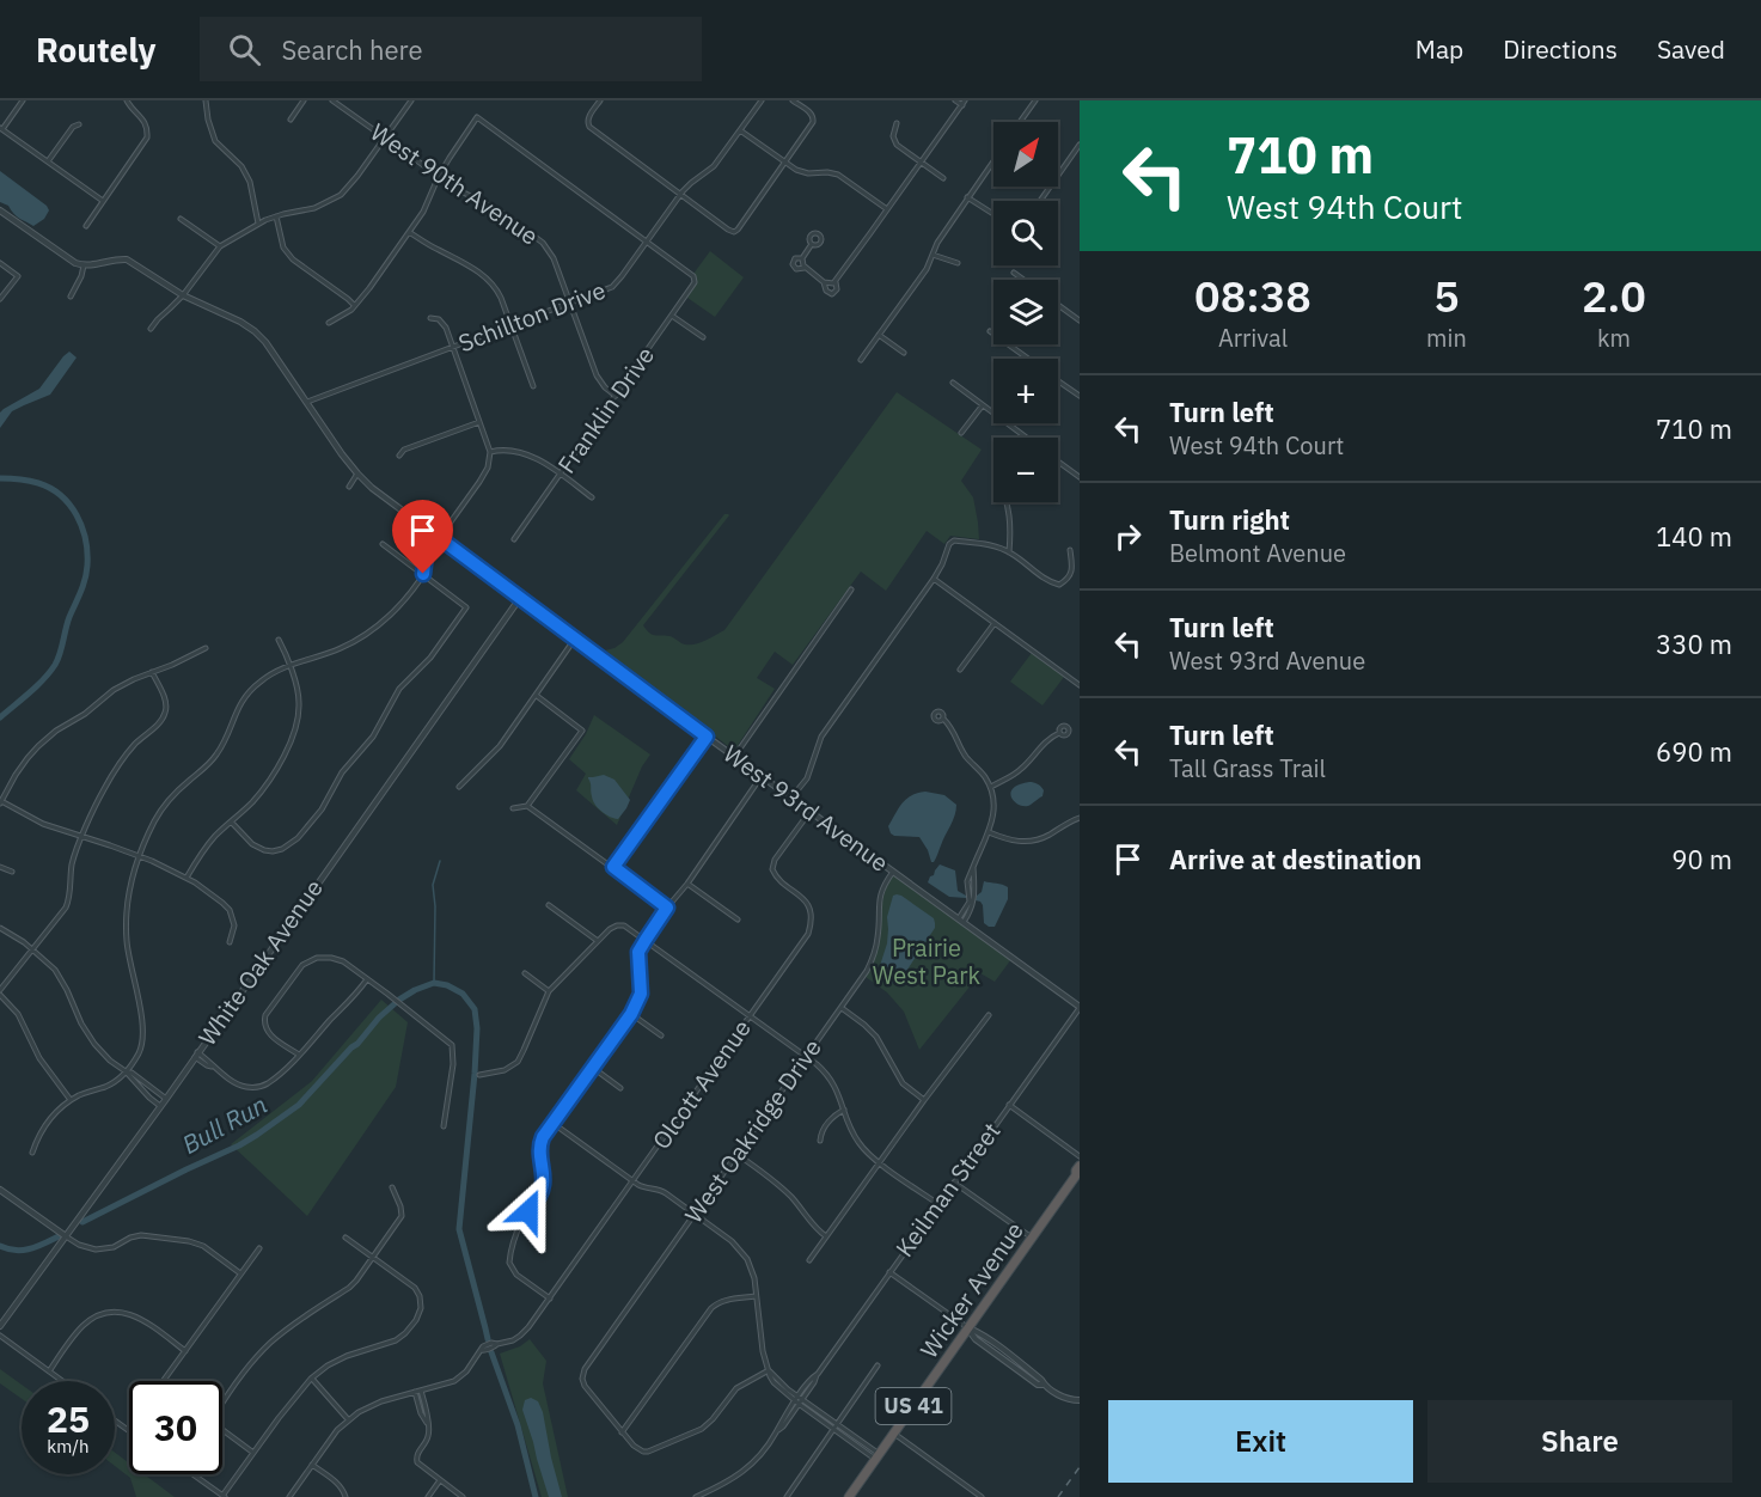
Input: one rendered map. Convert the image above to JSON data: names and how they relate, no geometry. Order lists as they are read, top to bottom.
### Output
{
  "streets": {
    "highway": ["Wicker Avenue", "US 41"],
    "street": [
      "West 90th Avenue",
      "Schillton Drive",
      "Franklin Drive",
      "West 93rd Avenue",
      "White Oak Avenue",
      "Olcott Avenue",
      "West Oakridge Drive",
      "Keilman Street"
    ]
  },
  "crossings": [
    ["West 90th Avenue", "Schillton Drive"],
    ["West 90th Avenue", "Franklin Drive"],
    ["Schillton Drive", "Franklin Drive"],
    ["Schillton Drive", "West 93rd Avenue"],
    ["West 93rd Avenue", "White Oak Avenue"],
    ["West 93rd Avenue", "Olcott Avenue"],
    ["West 93rd Avenue", "West Oakridge Drive"],
    ["West 93rd Avenue", "Keilman Street"]
  ],
  "water": ["Bull Run"],
  "parks": ["Prairie West Park"],
  "north": "top right",
  "page": {
    "header": "Routely",
    "search": "Search here",
    "nav": ["Map", "Directions", "Saved"],
    "turn": ["710 m", "West 94th Court"],
    "map_buttons": ["+", "−"],
    "eta": [
      "08:38",
      "Arrival",
      "5",
      "min",
      "2.0",
      "km"
    ],
    "list": [
      {
        "name": "Turn left",
        "note": "West 94th Court",
        "value": "710 m"
      },
      {
        "name": "Turn right",
        "note": "Belmont Avenue",
        "value": "140 m"
      },
      {
        "name": "Turn left",
        "note": "West 93rd Avenue",
        "value": "330 m"
      },
      {
        "name": "Turn left",
        "note": "Tall Grass Trail",
        "value": "690 m"
      },
      {
        "name": "Arrive at destination",
        "value": "90 m"
      }
    ],
    "speed": "25 km/h",
    "limit": "30",
    "buttons": ["Exit", "Share"]
  }
}
